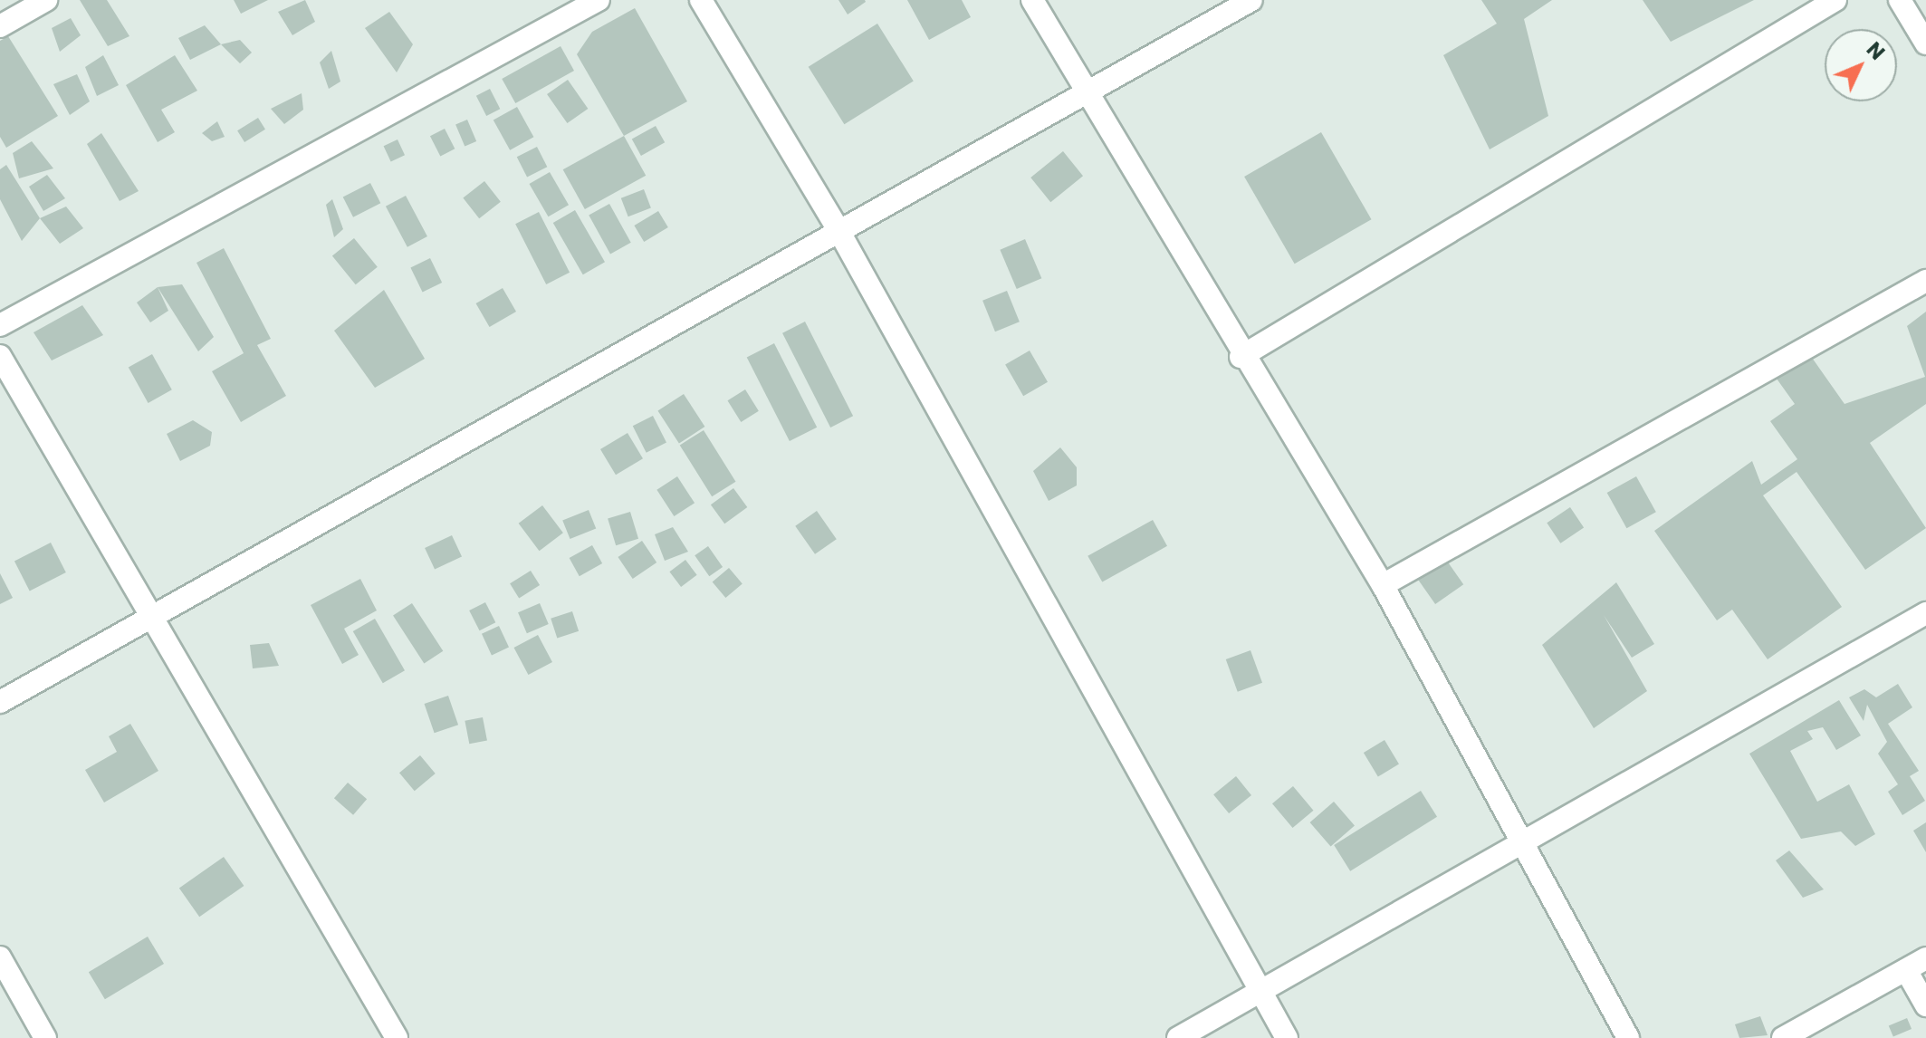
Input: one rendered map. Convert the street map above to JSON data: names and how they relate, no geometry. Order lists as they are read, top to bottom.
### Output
{
  "north": "top right"
}
